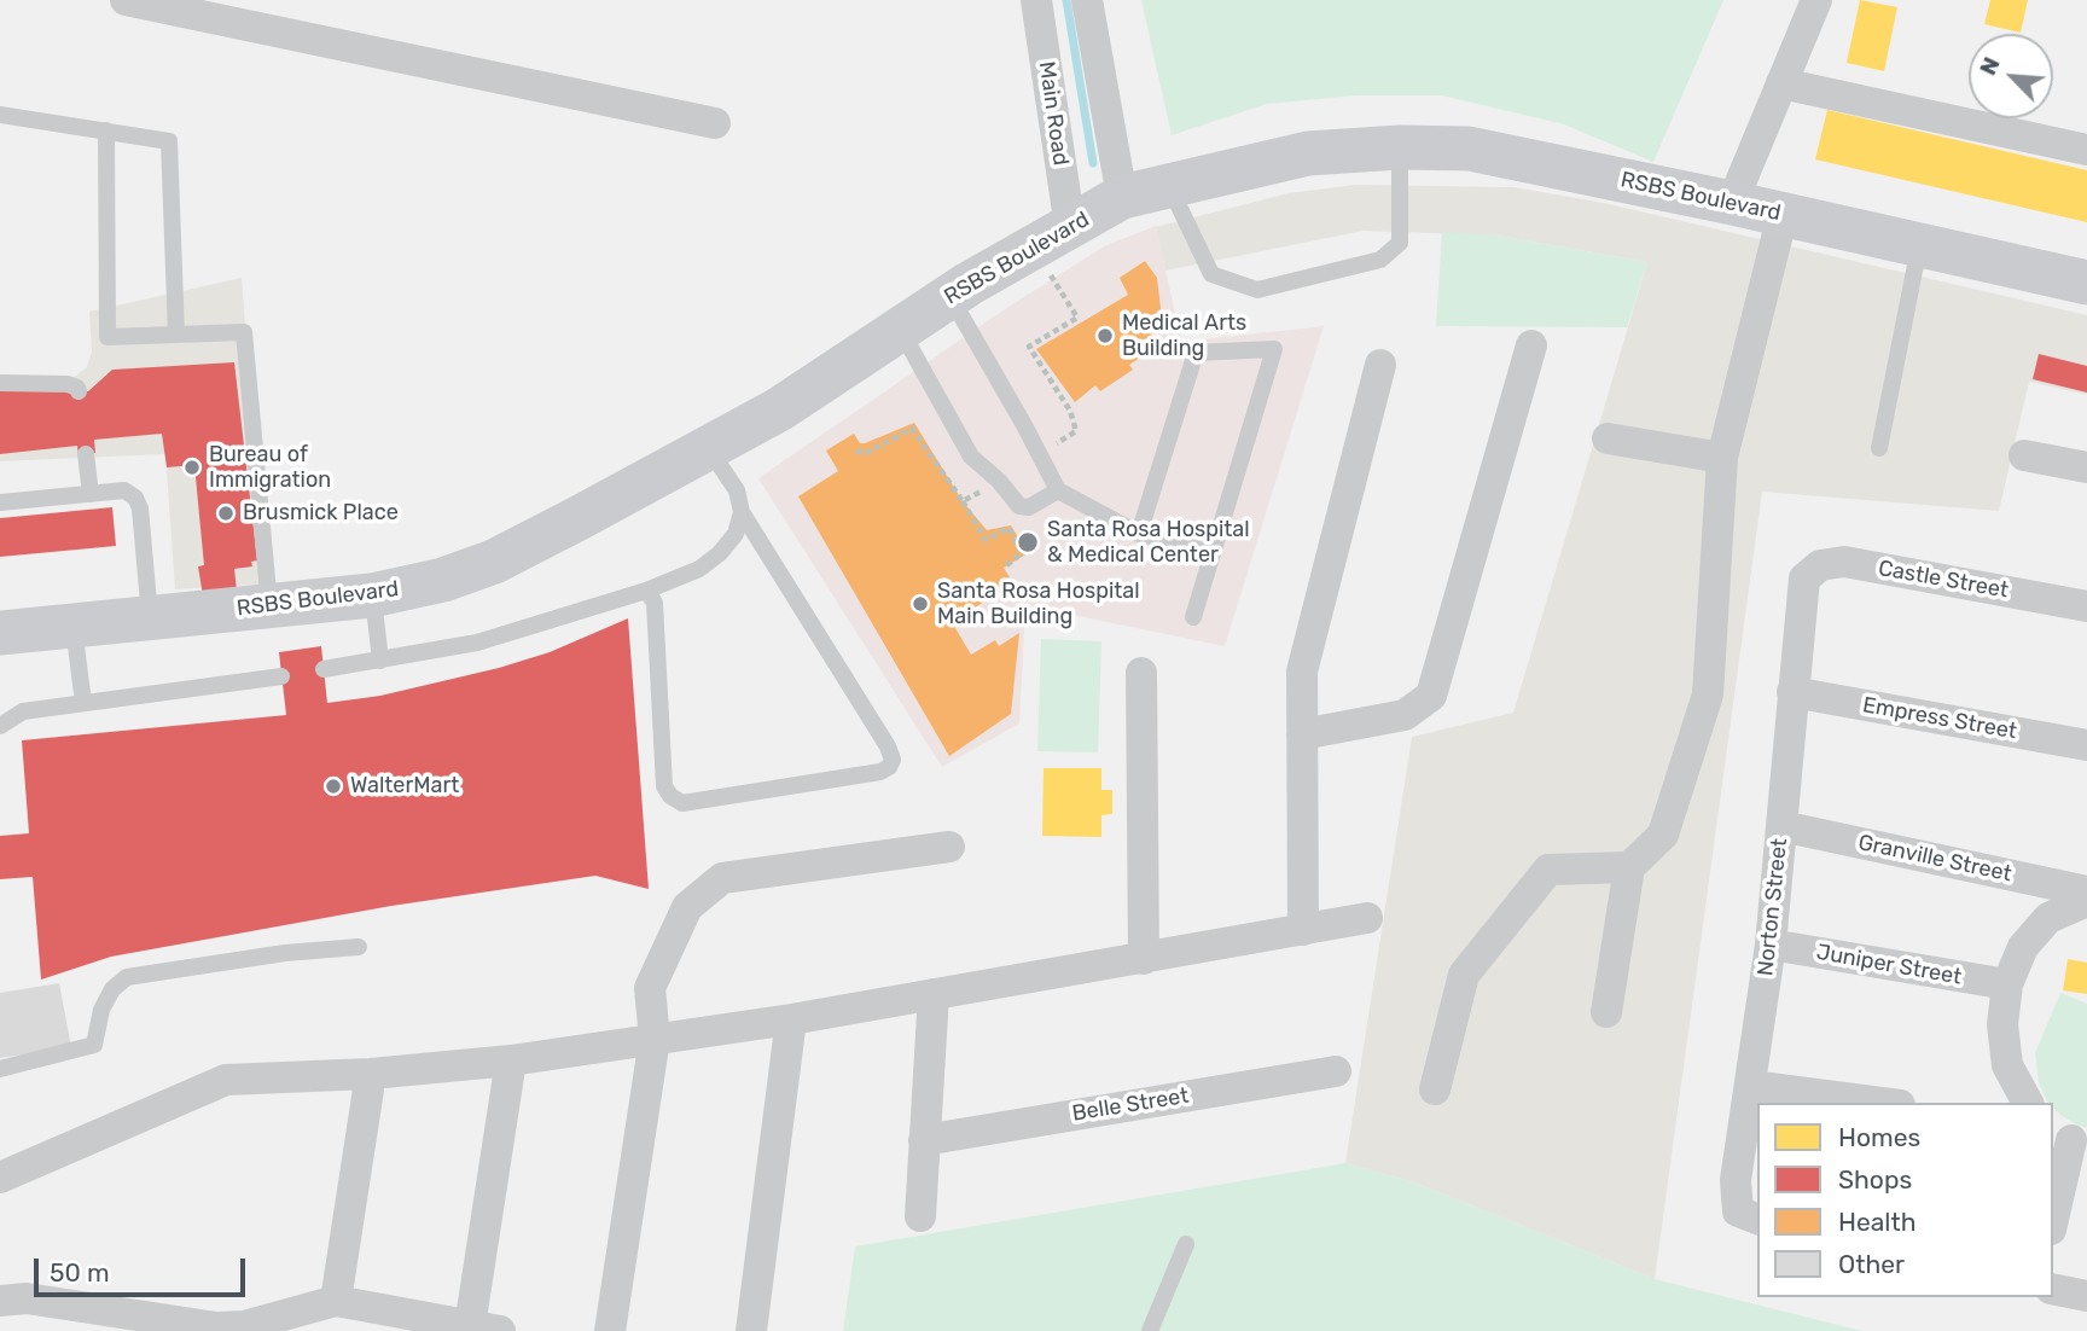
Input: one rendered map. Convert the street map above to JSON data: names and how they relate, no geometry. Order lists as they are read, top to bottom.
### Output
{
  "streets": {
    "street": [
      "Main Road",
      "RSBS Boulevard",
      "Castle Street",
      "Empress Street",
      "Granville Street",
      "Norton Street",
      "Juniper Street",
      "Belle Street"
    ]
  },
  "crossings": [
    ["Main Road", "RSBS Boulevard"],
    ["Castle Street", "Norton Street"],
    ["Empress Street", "Norton Street"],
    ["Granville Street", "Norton Street"],
    ["Norton Street", "Juniper Street"]
  ],
  "places": [
    "Medical Arts Building",
    "Bureau of Immigration",
    "Brusmick Place",
    "Santa Rosa Hospital & Medical Center",
    "Santa Rosa Hospital Main Building",
    "WalterMart"
  ],
  "legend": [
    "Homes",
    "Shops",
    "Health",
    "Other"
  ],
  "scale_bar": "50 m",
  "north": "top left"
}
